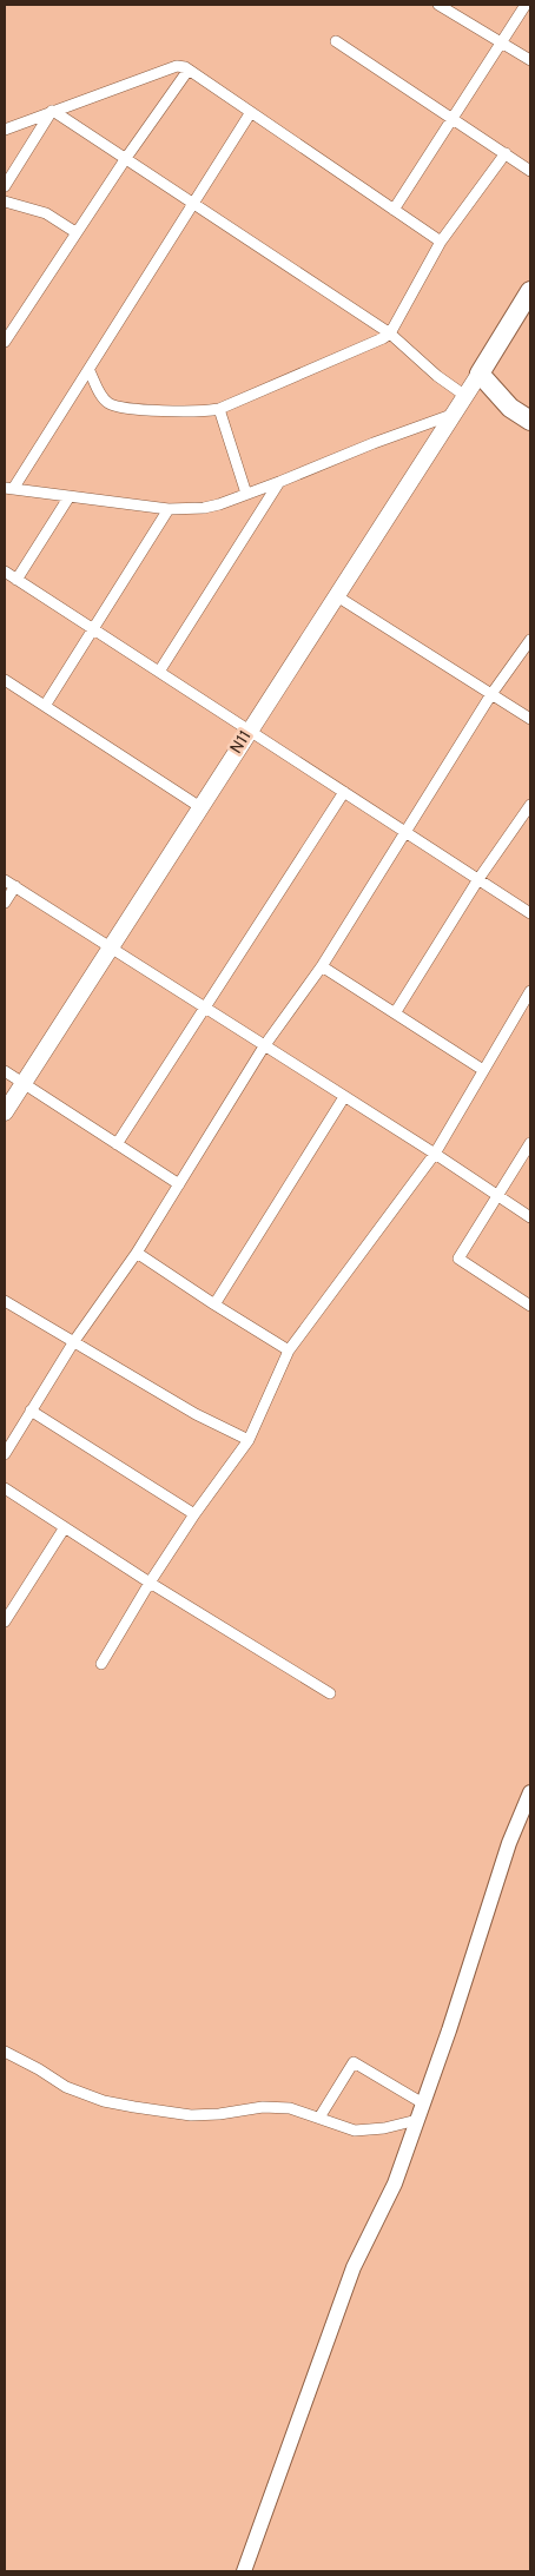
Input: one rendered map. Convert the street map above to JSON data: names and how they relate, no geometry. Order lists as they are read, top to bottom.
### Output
{
  "streets": {
    "main road": ["N11"]
  }
}
